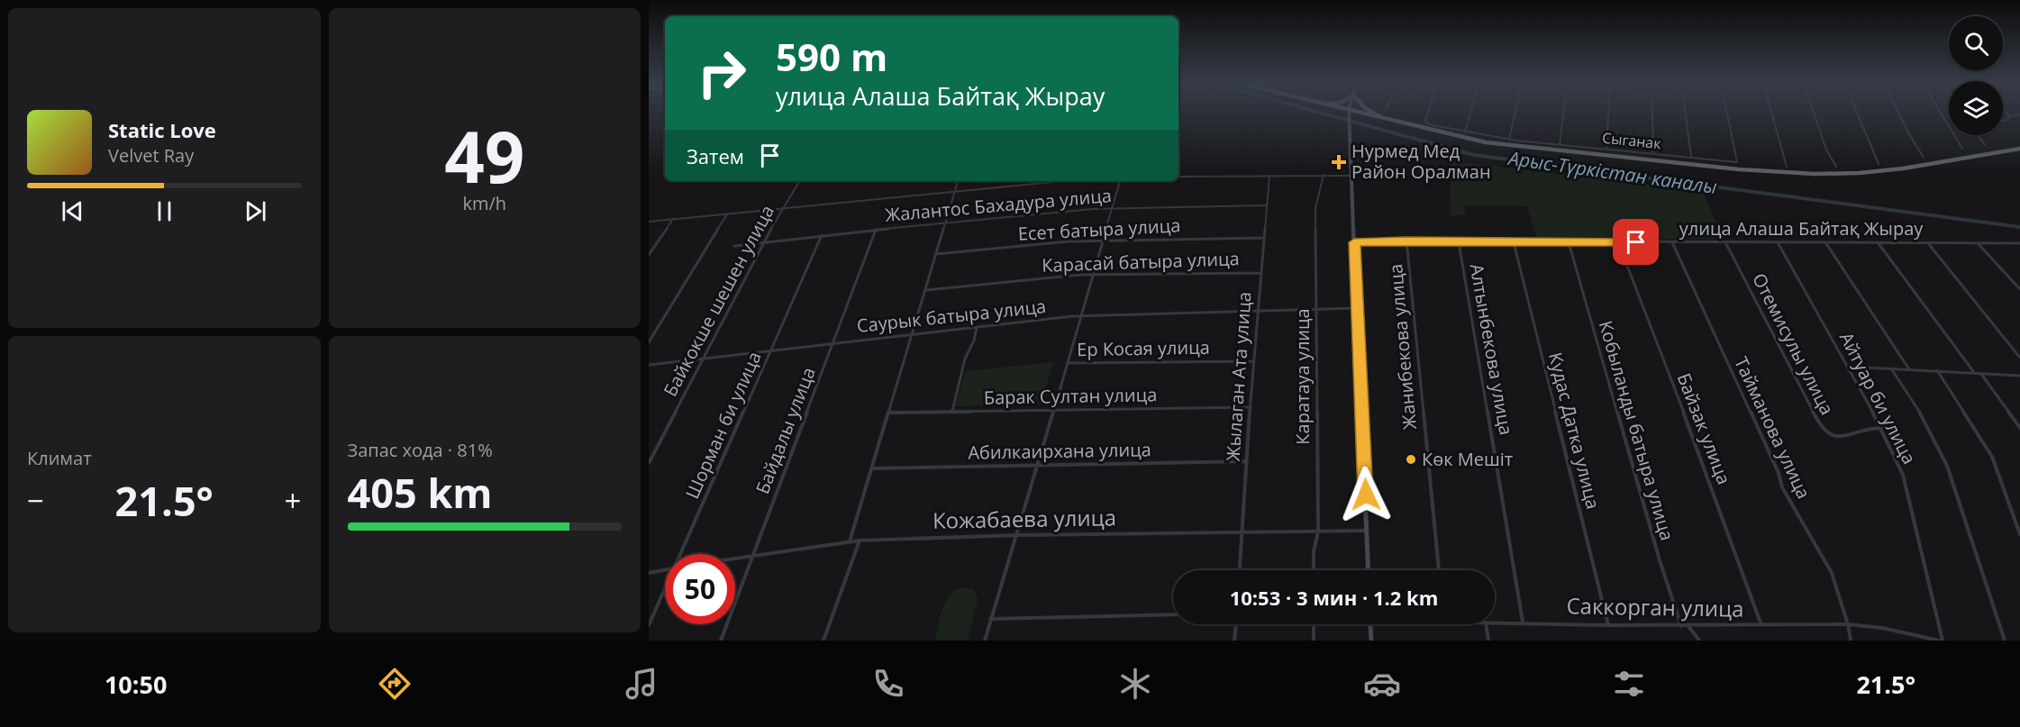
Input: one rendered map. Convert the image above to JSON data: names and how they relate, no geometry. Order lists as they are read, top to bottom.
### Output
{
  "streets": {
    "street": [
      "Сыганак",
      "Жалантос Бахадура улица",
      "улица Алаша Байтақ Жырау",
      "Есет батыра улица",
      "Карасай батыра улица",
      "Байкокше шешен улица",
      "Саурык батыра улица",
      "Отемисулы улица",
      "Жанибекова улица",
      "Ер Косая улица",
      "Алтынбекова улица",
      "Жылаган Ата улица",
      "Каратауа улица",
      "Барак Султан улица",
      "Айтуар би улица",
      "Шорман би улица",
      "Тайманова улица",
      "Байзак улица",
      "Байдалы улица",
      "Кудас Датка улица",
      "Кобыланды батыра улица",
      "Абилкаирхана улица",
      "Кожабаева улица",
      "Саккорган улица"
    ]
  },
  "crossings": [
    ["Жалантос Бахадура улица", "Байкокше шешен улица"],
    ["Жалантос Бахадура улица", "Жылаган Ата улица"],
    ["Жалантос Бахадура улица", "Шорман би улица"],
    ["Жалантос Бахадура улица", "Байдалы улица"],
    ["улица Алаша Байтақ Жырау", "Отемисулы улица"],
    ["улица Алаша Байтақ Жырау", "Жанибекова улица"],
    ["улица Алаша Байтақ Жырау", "Алтынбекова улица"],
    ["улица Алаша Байтақ Жырау", "Айтуар би улица"],
    ["улица Алаша Байтақ Жырау", "Тайманова улица"],
    ["улица Алаша Байтақ Жырау", "Байзак улица"],
    ["улица Алаша Байтақ Жырау", "Кудас Датка улица"],
    ["улица Алаша Байтақ Жырау", "Кобыланды батыра улица"],
    ["Есет батыра улица", "Жылаган Ата улица"],
    ["Карасай батыра улица", "Жылаган Ата улица"],
    ["Байкокше шешен улица", "Саурык батыра улица"],
    ["Саурык батыра улица", "Жылаган Ата улица"],
    ["Саурык батыра улица", "Каратауа улица"],
    ["Саурык батыра улица", "Шорман би улица"],
    ["Саурык батыра улица", "Байдалы улица"],
    ["Отемисулы улица", "Айтуар би улица"],
    ["Ер Косая улица", "Жылаган Ата улица"],
    ["Алтынбекова улица", "Саккорган улица"],
    ["Жылаган Ата улица", "Барак Султан улица"],
    ["Жылаган Ата улица", "Абилкаирхана улица"],
    ["Жылаган Ата улица", "Кожабаева улица"],
    ["Каратауа улица", "Кожабаева улица"],
    ["Тайманова улица", "Саккорган улица"],
    ["Байзак улица", "Саккорган улица"],
    ["Байдалы улица", "Кожабаева улица"],
    ["Кудас Датка улица", "Саккорган улица"],
    ["Кобыланды батыра улица", "Саккорган улица"]
  ],
  "water": ["Арыс-Түркістан каналы"],
  "places": {
    "health": ["Нурмед Мед Район Оралман"],
    "other": ["Көк Мешіт"]
  },
  "page": {
    "tile": [
      ["49", "km/h"],
      "Климат",
      ["Запас хода · 81%", "405 km"]
    ],
    "turn": ["590 m", "улица Алаша Байтақ Жырау"],
    "song": ["Static Love", "Velvet Ray"],
    "then": "Затем",
    "heat": ["−", "21.5°", "+"],
    "limit": "50",
    "trip": "10:53 · 3 мин · 1.2 km",
    "tabs": ["10:50", "21.5°"]
  }
}
